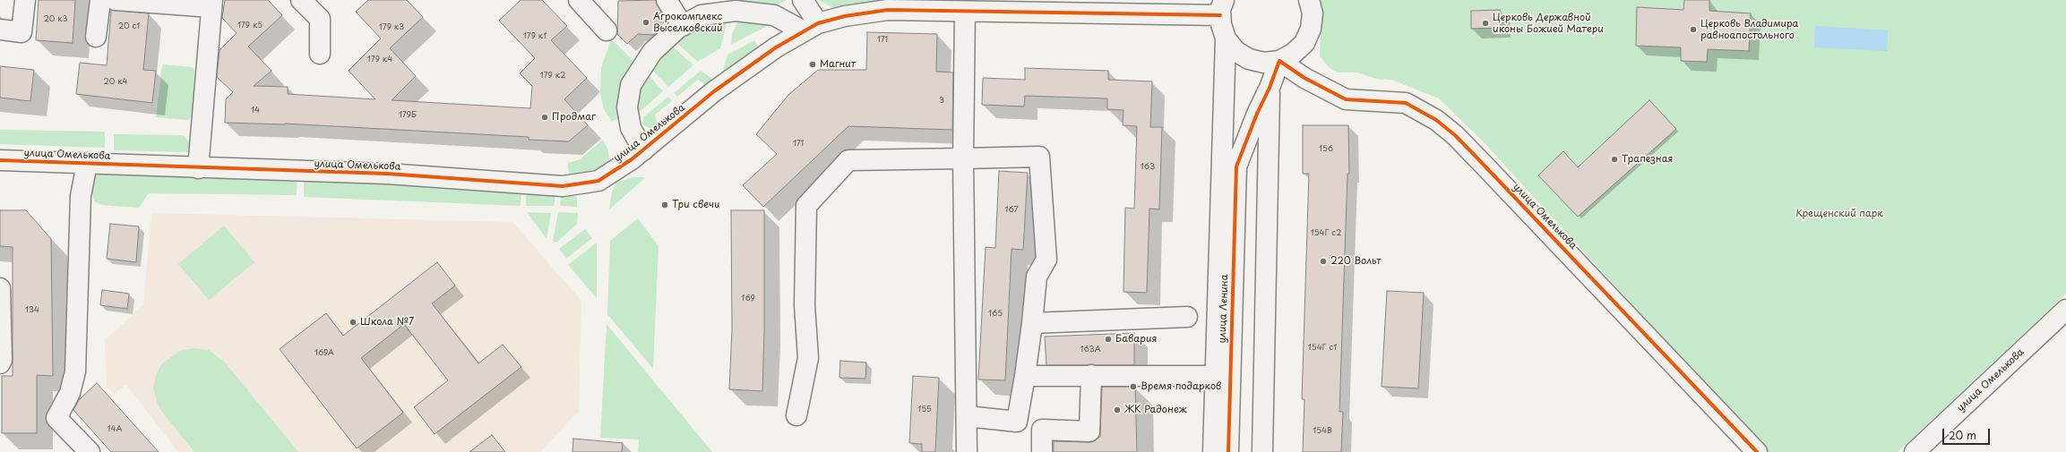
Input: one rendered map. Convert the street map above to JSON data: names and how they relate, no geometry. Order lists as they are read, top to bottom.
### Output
{
  "streets": {
    "street": ["улица Омелькова", "улица Ленина"]
  },
  "parks": ["Крещенский парк"],
  "places": [
    "Агрокомплекс Выселковский",
    "Церковь Державной иконы Божией Матери",
    "Церковь Владимира равноапостольного",
    "Магнит",
    "Продмаг",
    "Трапезная",
    "Три свечи",
    "220 Вольт",
    "Школа №7",
    "Бавария",
    "Время подарков",
    "ЖК Радонеж"
  ],
  "house_numbers": [
    "20 к3",
    "179 к5",
    "20 с1",
    "179 к3",
    "179 к1",
    "171",
    "179 к4",
    "179 к2",
    "20 к4",
    "3",
    "14",
    "179Б",
    "171",
    "156",
    "163",
    "167",
    "154Г с2",
    "169",
    "134",
    "165",
    "154Г с1",
    "163А",
    "169А",
    "155",
    "14А",
    "154В"
  ],
  "scale_bar": "20 m"
}
